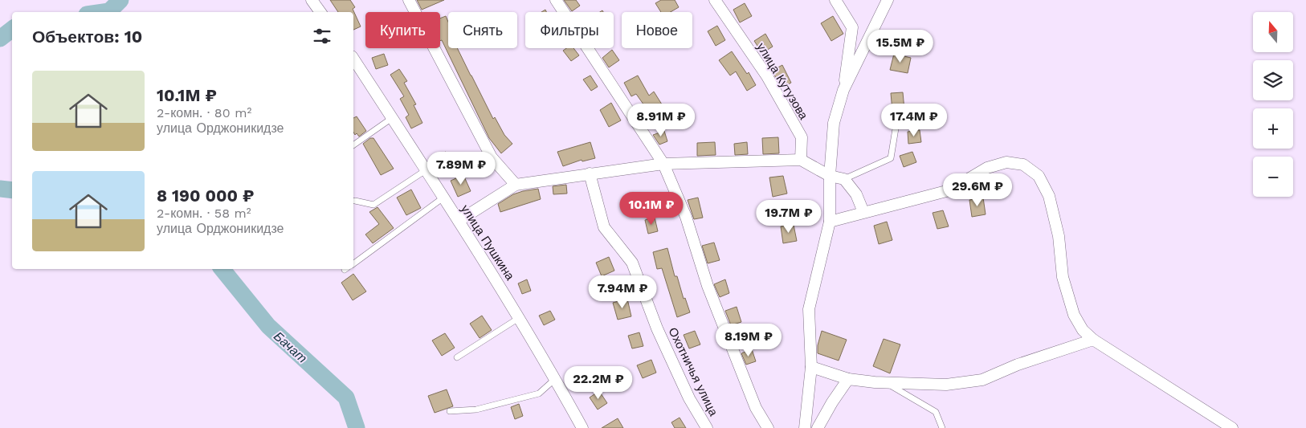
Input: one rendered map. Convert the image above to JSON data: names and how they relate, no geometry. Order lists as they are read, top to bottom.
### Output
{
  "streets": {
    "street": ["улица Кутузова", "улица Пушкина", "Охотничья улица"]
  },
  "water": ["Бачат"],
  "north": "top",
  "page": {
    "map_buttons": ["+", "−"],
    "chip": [
      "Купить",
      "Снять",
      "Фильтры",
      "Новое"
    ],
    "heading": "Объектов: 10",
    "price": [
      "15.5M ₽",
      "8.91M ₽",
      "17.4M ₽",
      "7.89M ₽",
      "29.6M ₽",
      "10.1M ₽",
      "19.7M ₽",
      "7.94M ₽",
      "8.19M ₽",
      "22.2M ₽"
    ],
    "list": [
      {
        "name": "10.1M ₽",
        "note": "2-комн. · 80 m² · улица Орджоникидзе"
      },
      {
        "name": "8 190 000 ₽",
        "note": "2-комн. · 58 m² · улица Орджоникидзе"
      }
    ]
  }
}
